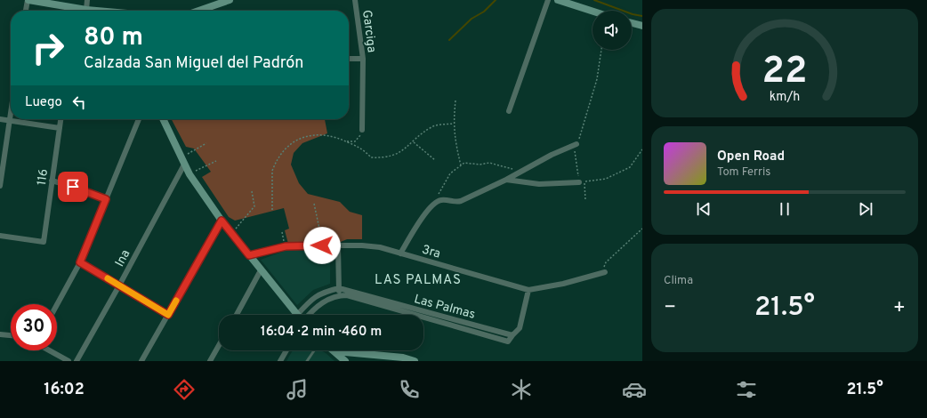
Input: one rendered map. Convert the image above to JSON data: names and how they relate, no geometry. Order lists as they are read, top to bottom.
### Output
{
  "streets": {
    "street": [
      "Garciga",
      "116",
      "3ra",
      "Ina",
      "Las Palmas"
    ]
  },
  "districts": ["LAS PALMAS"],
  "page": {
    "turn": ["80 m", "Calzada San Miguel del Padrón"],
    "then": "Luego",
    "song": ["Open Road", "Tom Ferris"],
    "tile": "Clima",
    "heat": ["−", "21.5°", "+"],
    "limit": "30",
    "trip": "16:04 · 2 min · 460 m",
    "tabs": ["16:02", "21.5°"],
    "gauge": ["22", "km/h"]
  }
}
